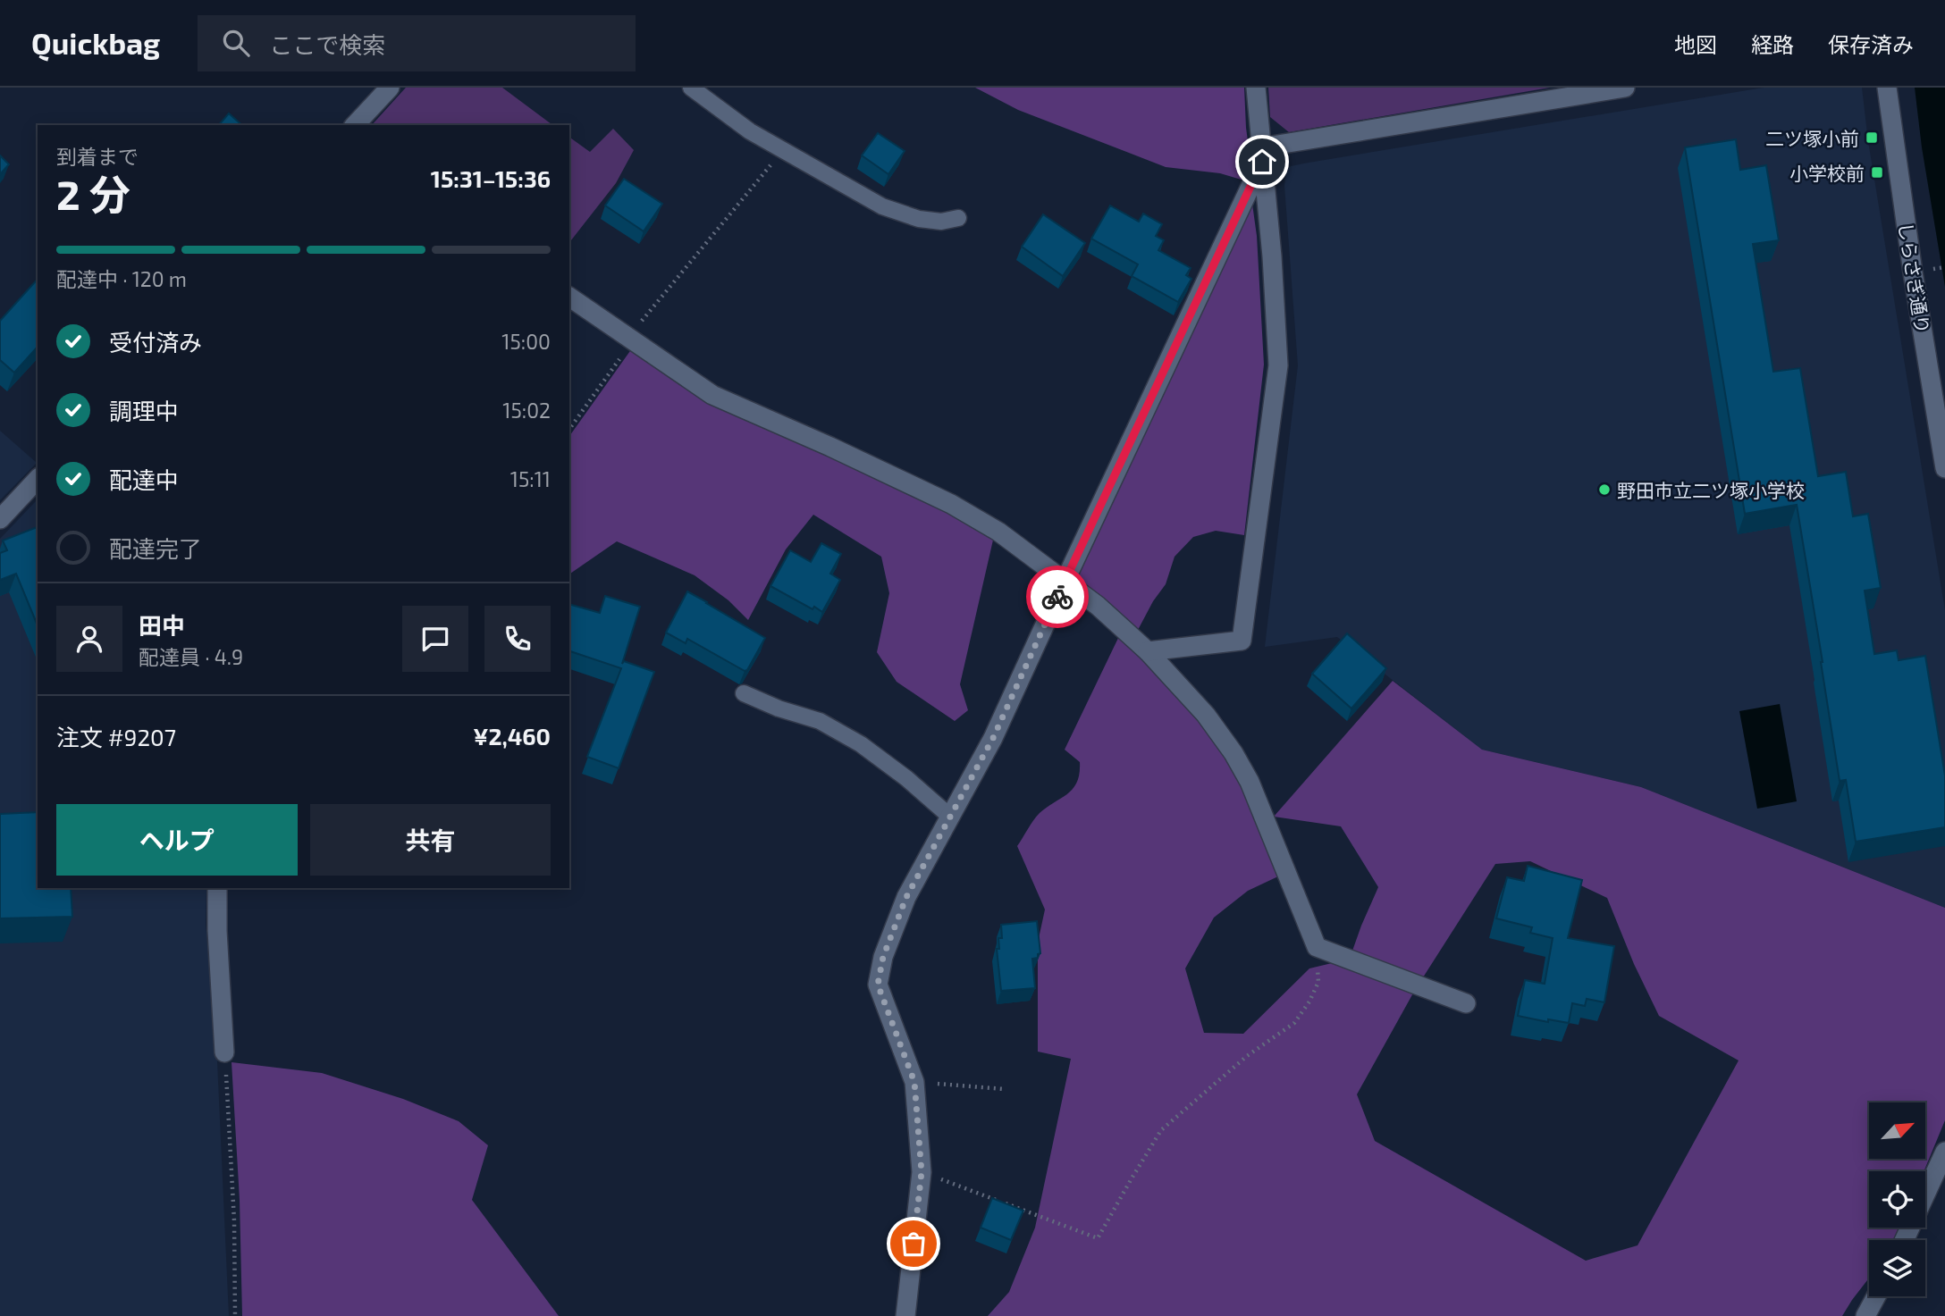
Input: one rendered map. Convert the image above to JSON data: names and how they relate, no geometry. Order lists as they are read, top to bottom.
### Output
{
  "streets": {
    "street": ["しらさぎ通り"]
  },
  "places": {
    "transit": ["二ツ塚小前", "小学校前"],
    "other": ["野田市立二ツ塚小学校"]
  },
  "north": "top right",
  "page": {
    "header": "Quickbag",
    "search": "ここで検索",
    "nav": ["地図", "経路", "保存済み"],
    "heading": ["2 分", "到着まで", "15:31–15:36"],
    "panel": [
      "田中",
      "配達員 · 4.9",
      "注文 #9207",
      "¥2,460"
    ],
    "bar": "配達中 · 120 m",
    "list": [
      ["受付済み", "15:00"],
      ["調理中", "15:02"],
      ["配達中", "15:11"],
      "配達完了"
    ],
    "buttons": ["ヘルプ", "共有"]
  }
}
